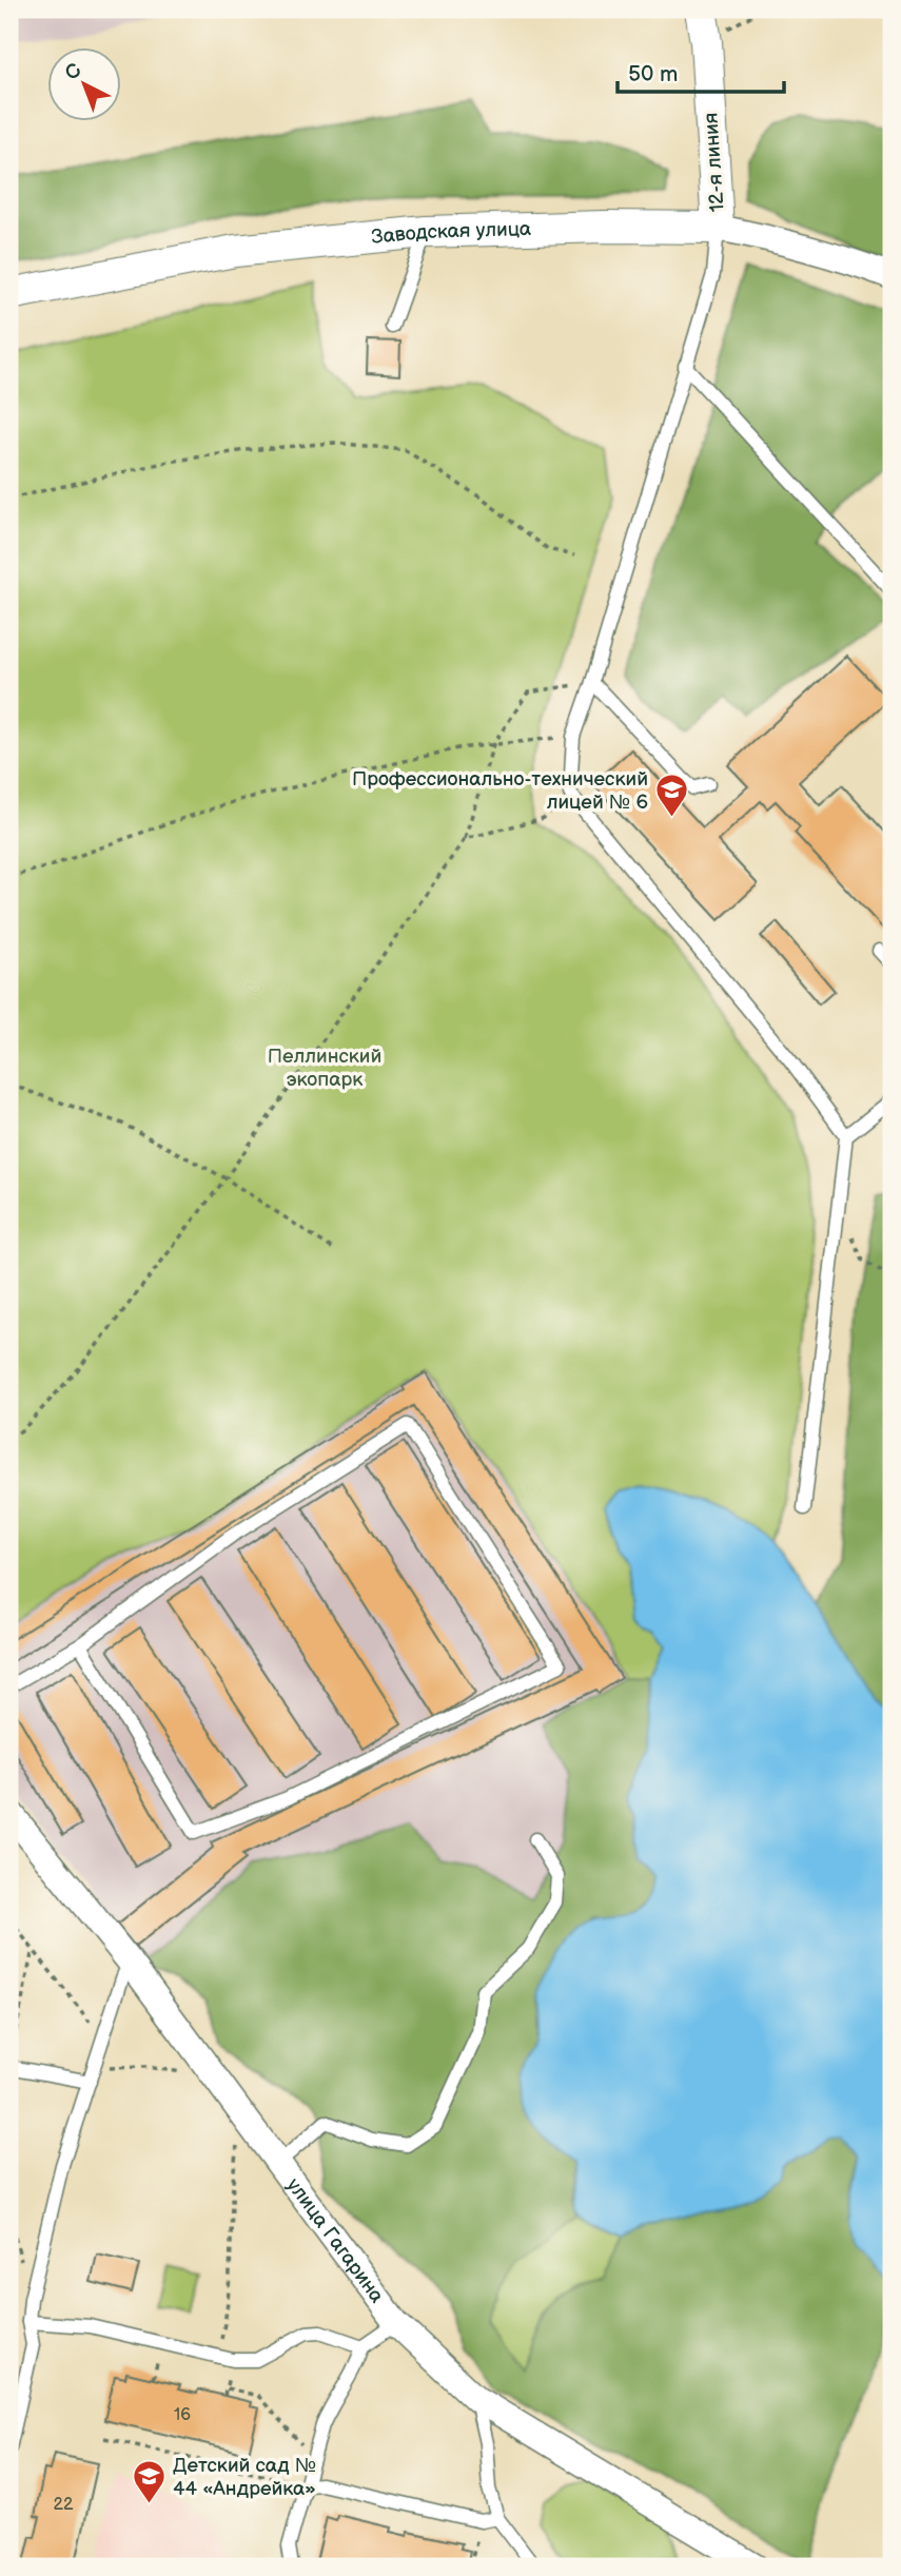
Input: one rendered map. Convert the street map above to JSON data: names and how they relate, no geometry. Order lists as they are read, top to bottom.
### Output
{
  "streets": {
    "street": ["12-я линия", "Заводская улица", "улица Гагарина"]
  },
  "crossings": [
    ["12-я линия", "Заводская улица"]
  ],
  "parks": ["Пеллинский экопарк"],
  "places": {
    "school or university": ["Профессионально-технический лицей № 6", "Детский сад № 44 «Андрейка»"]
  },
  "house_numbers": ["16", "22"],
  "scale_bar": "50 m",
  "north": "top left"
}
